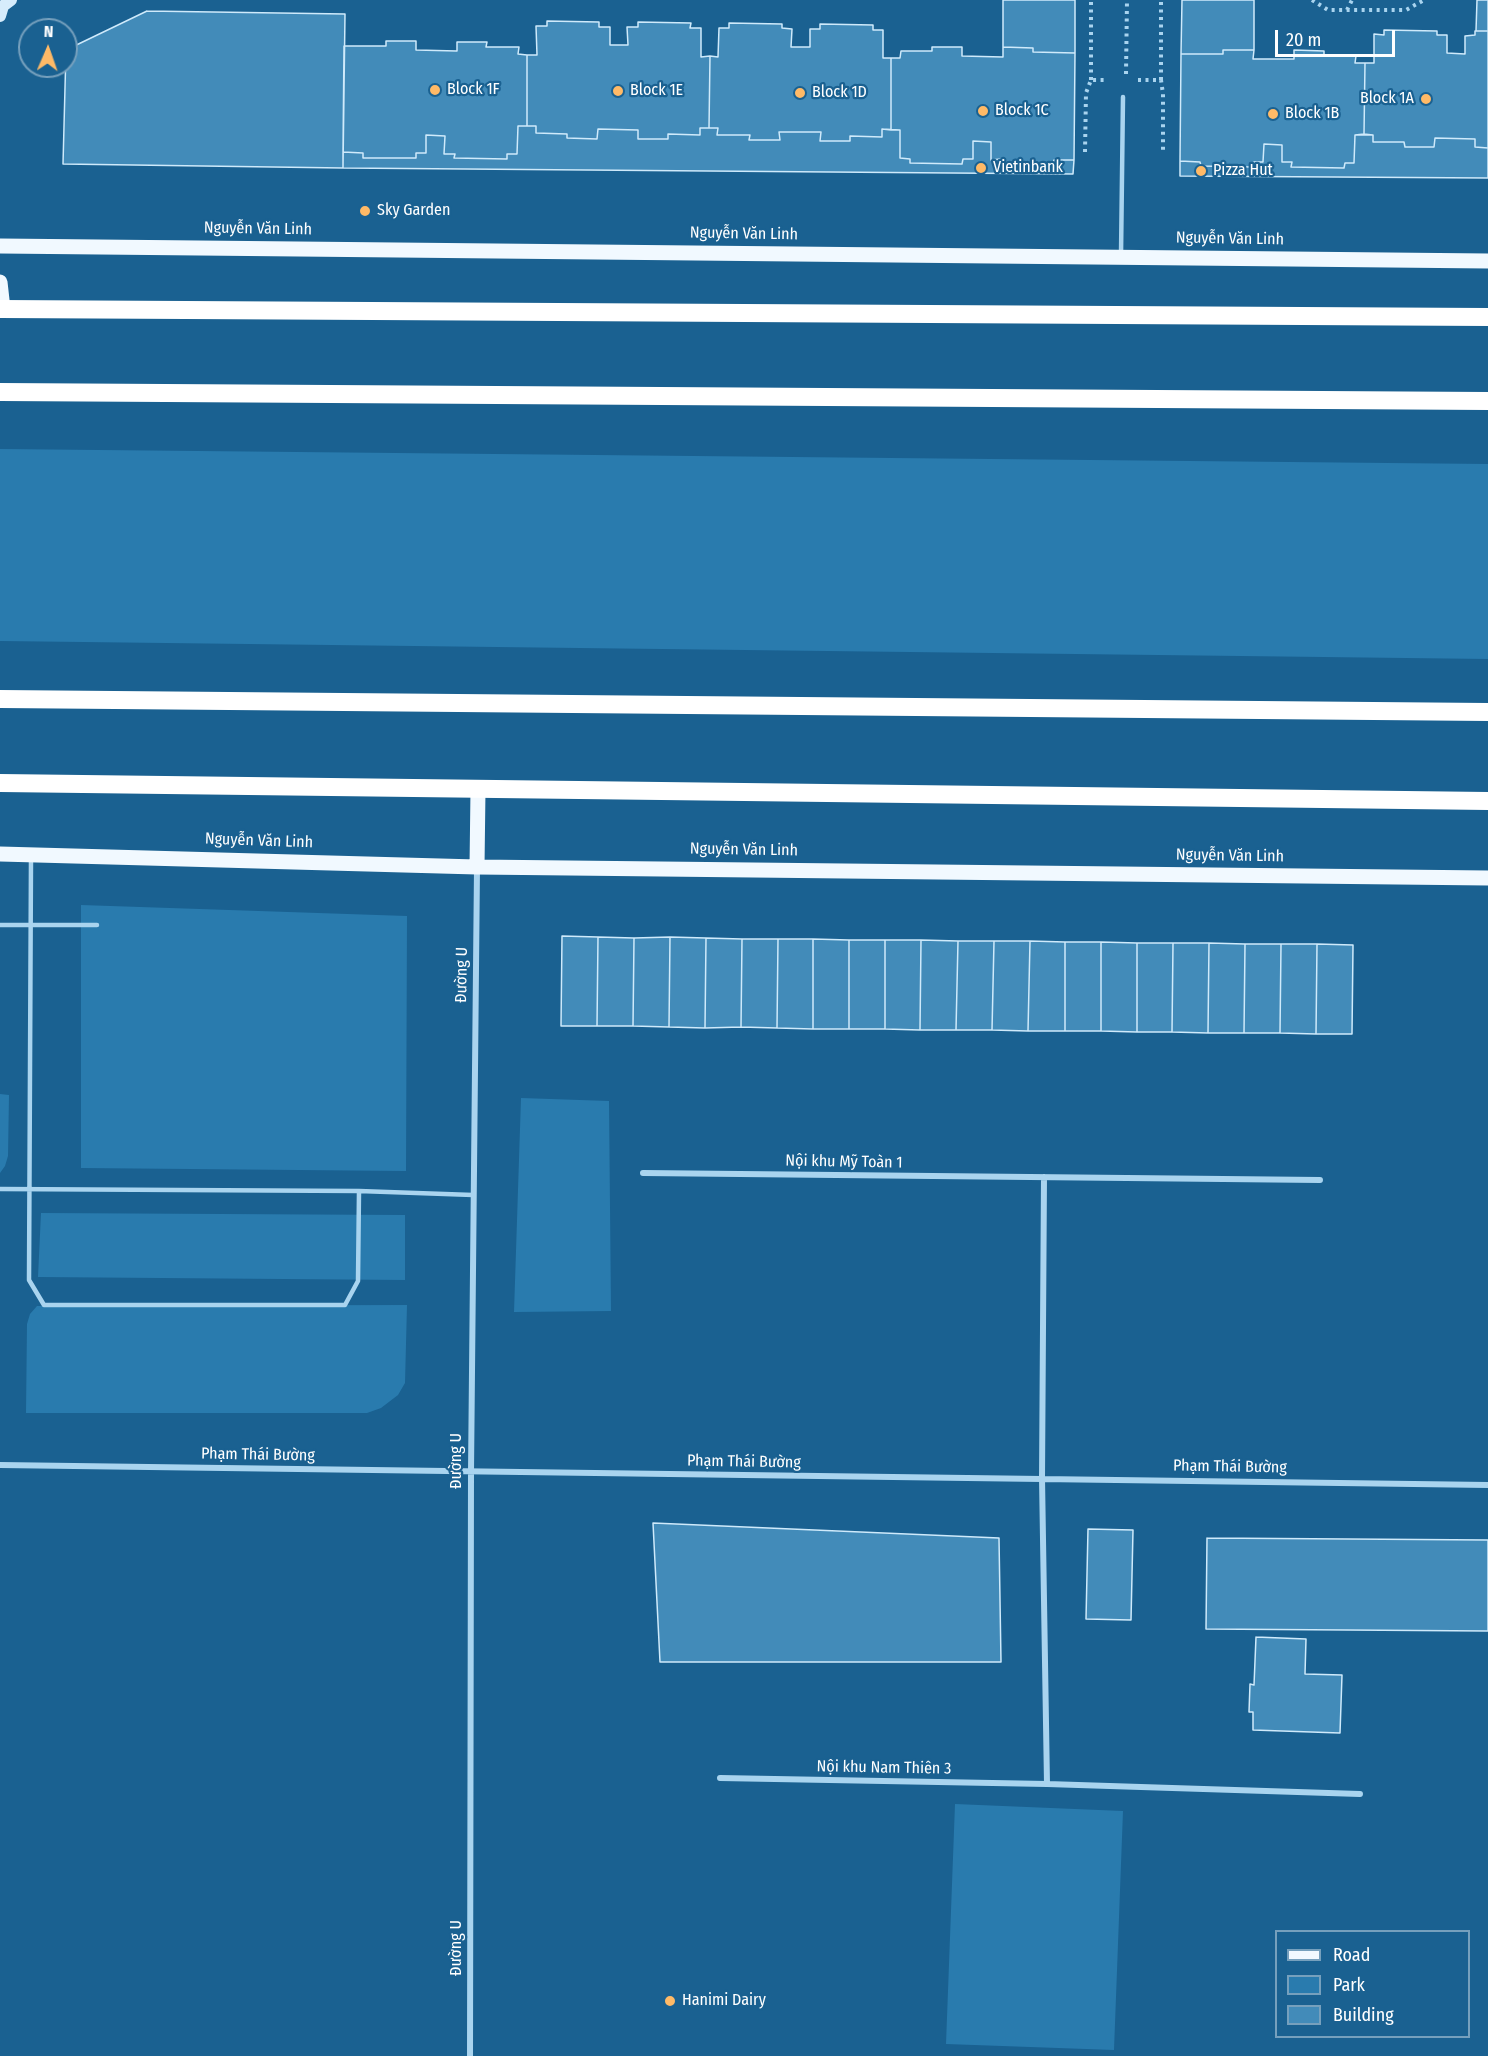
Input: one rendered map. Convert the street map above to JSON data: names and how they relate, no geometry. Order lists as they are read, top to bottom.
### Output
{
  "streets": {
    "main road": ["Nguyễn Văn Linh"],
    "street": [
      "Đường U",
      "Nội khu Mỹ Toàn 1",
      "Phạm Thái Bường",
      "Nội khu Nam Thiên 3"
    ]
  },
  "crossings": [
    ["Nguyễn Văn Linh", "Đường U"],
    ["Đường U", "Phạm Thái Bường"]
  ],
  "places": [
    "Block 1F",
    "Block 1E",
    "Block 1D",
    "Block 1A",
    "Block 1C",
    "Block 1B",
    "Vietinbank",
    "Pizza Hut",
    "Sky Garden",
    "Hanimi Dairy"
  ],
  "legend": ["Road", "Park", "Building"],
  "scale_bar": "20 m",
  "north": "top"
}
